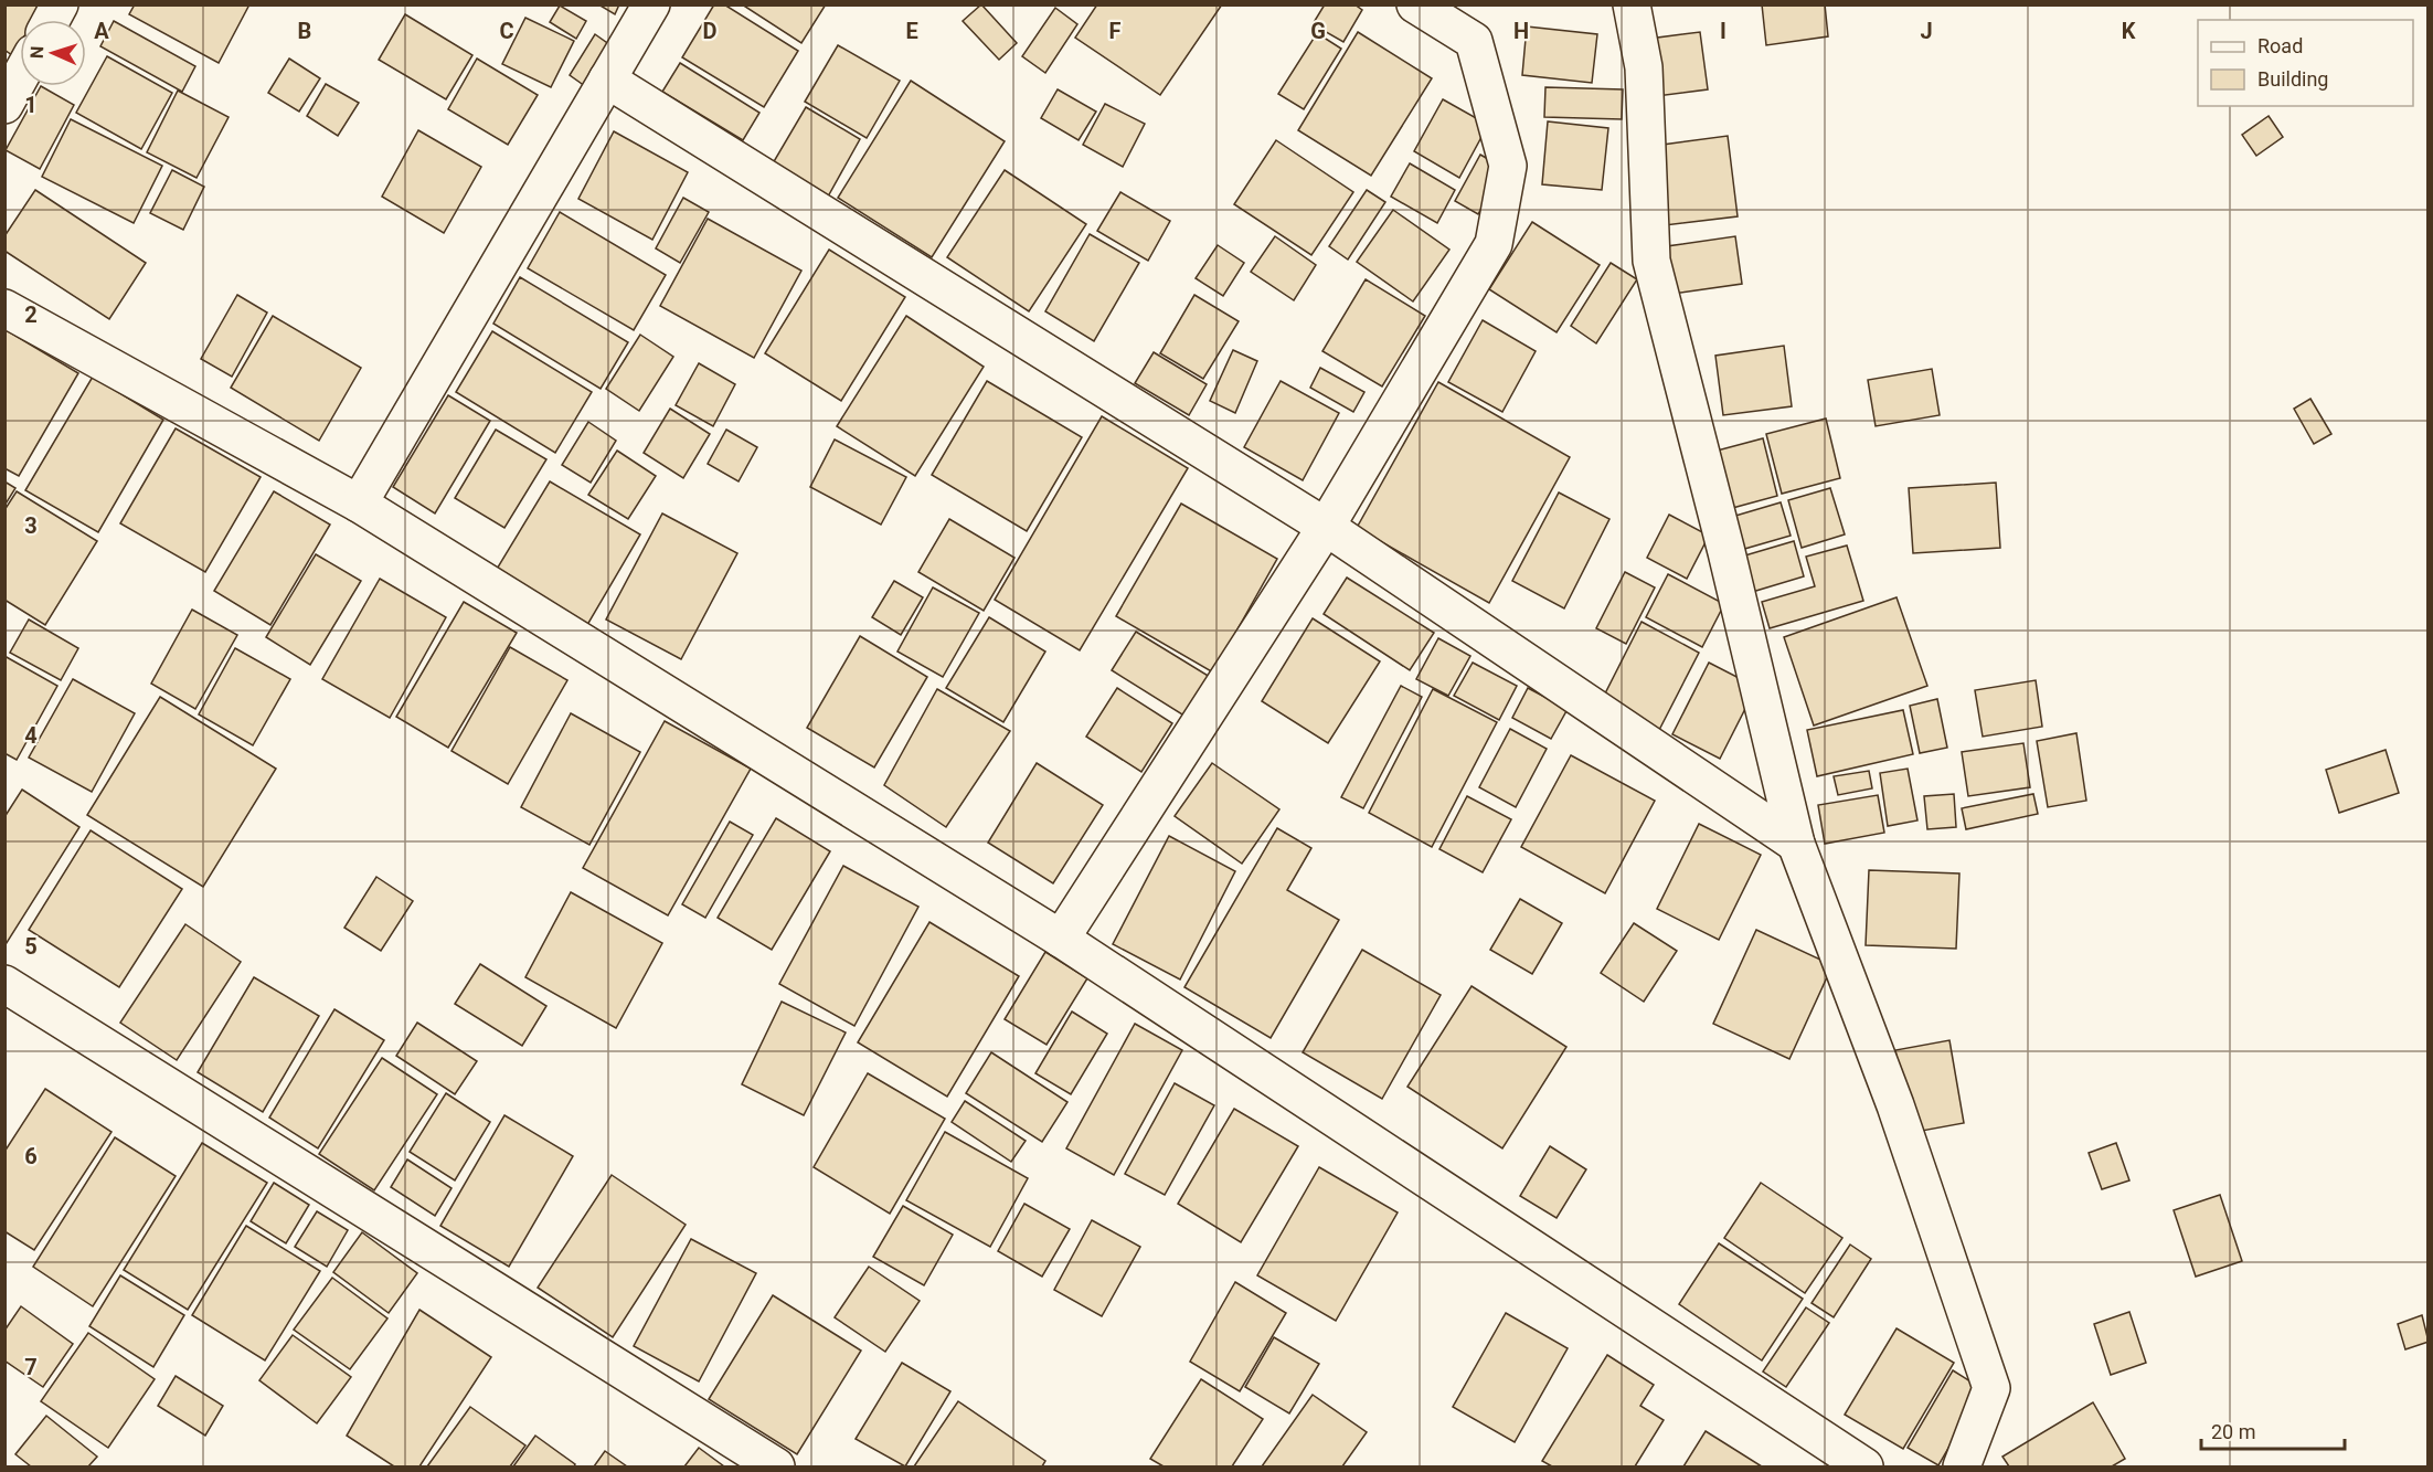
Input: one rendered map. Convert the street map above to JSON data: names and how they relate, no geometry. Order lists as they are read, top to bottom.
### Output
{
  "legend": ["Road", "Building"],
  "scale_bar": "20 m",
  "north": "left",
  "grid": {
    "columns": [
      "A",
      "B",
      "C",
      "D",
      "E",
      "F",
      "G",
      "H",
      "I",
      "J",
      "K"
    ],
    "rows": [
      "1",
      "2",
      "3",
      "4",
      "5",
      "6",
      "7"
    ]
  }
}
